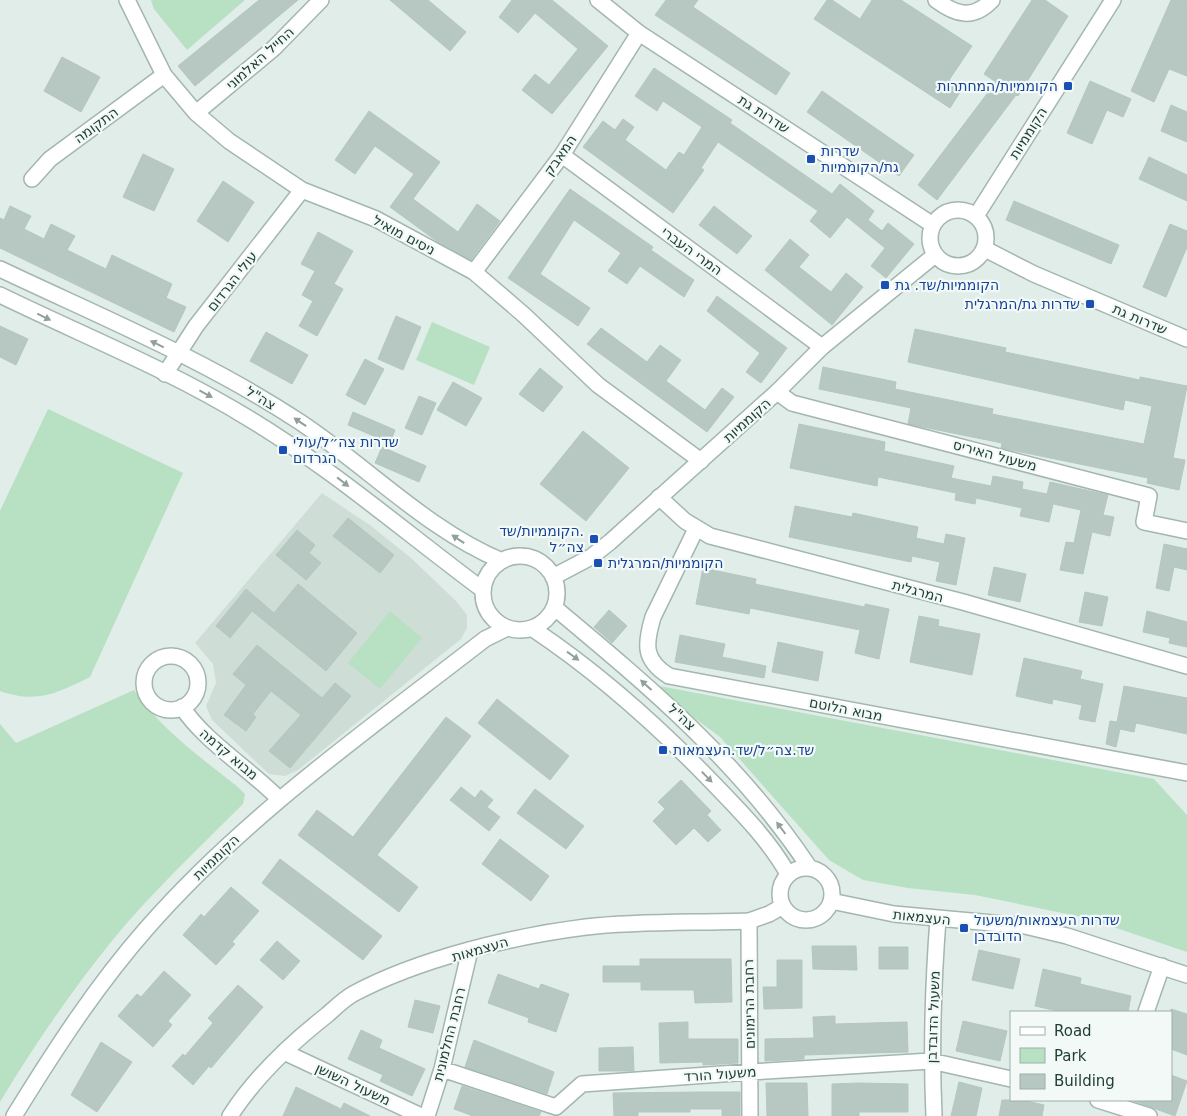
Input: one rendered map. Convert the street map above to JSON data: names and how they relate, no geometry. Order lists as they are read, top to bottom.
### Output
{
  "streets": {
    "street": [
      "החייל האלמוני",
      "שדרות גת",
      "התקומה",
      "הקוממיות",
      "המאבק",
      "ניסים מואיל",
      "המרי העברי",
      "עולי הגרדום",
      "צה\"ל",
      "משעול האיריס",
      "המרגלית",
      "מבוא הלוטם",
      "מבוא קדמה",
      "העצמאות",
      "רחבת הרימונים",
      "משעול הדובדבן",
      "רחבת החלמונית",
      "משעול הורד",
      "משעול השושן"
    ]
  },
  "crossings": [
    ["החייל האלמוני", "ניסים מואיל"],
    ["שדרות גת", "הקוממיות"],
    ["שדרות גת", "המאבק"],
    ["התקומה", "ניסים מואיל"],
    ["הקוממיות", "ניסים מואיל"],
    ["הקוממיות", "המרי העברי"],
    ["הקוממיות", "צה\"ל"],
    ["הקוממיות", "משעול האיריס"],
    ["הקוממיות", "המרגלית"],
    ["הקוממיות", "מבוא קדמה"],
    ["המאבק", "ניסים מואיל"],
    ["המאבק", "המרי העברי"],
    ["ניסים מואיל", "עולי הגרדום"],
    ["עולי הגרדום", "צה\"ל"],
    ["צה\"ל", "העצמאות"],
    ["המרגלית", "מבוא הלוטם"],
    ["העצמאות", "רחבת הרימונים"],
    ["העצמאות", "משעול הדובדבן"],
    ["העצמאות", "רחבת החלמונית"],
    ["העצמאות", "משעול השושן"],
    ["רחבת הרימונים", "משעול הורד"],
    ["משעול הדובדבן", "משעול הורד"],
    ["רחבת החלמונית", "משעול הורד"]
  ],
  "places": {
    "transit": [
      "הקוממיות/המחתרות",
      "שדרות גת/הקוממיות",
      "הקוממיות/שד. גת",
      "שדרות גת/המרגלית",
      "שדרות צה״ל/עולי הגרדום",
      "הקוממיות/שד. צה״ל",
      "הקוממיות/המרגלית",
      "שד.צה״ל/שד.העצמאות",
      "שדרות העצמאות/משעול הדובדבן"
    ]
  },
  "legend": ["Road", "Park", "Building"]
}
